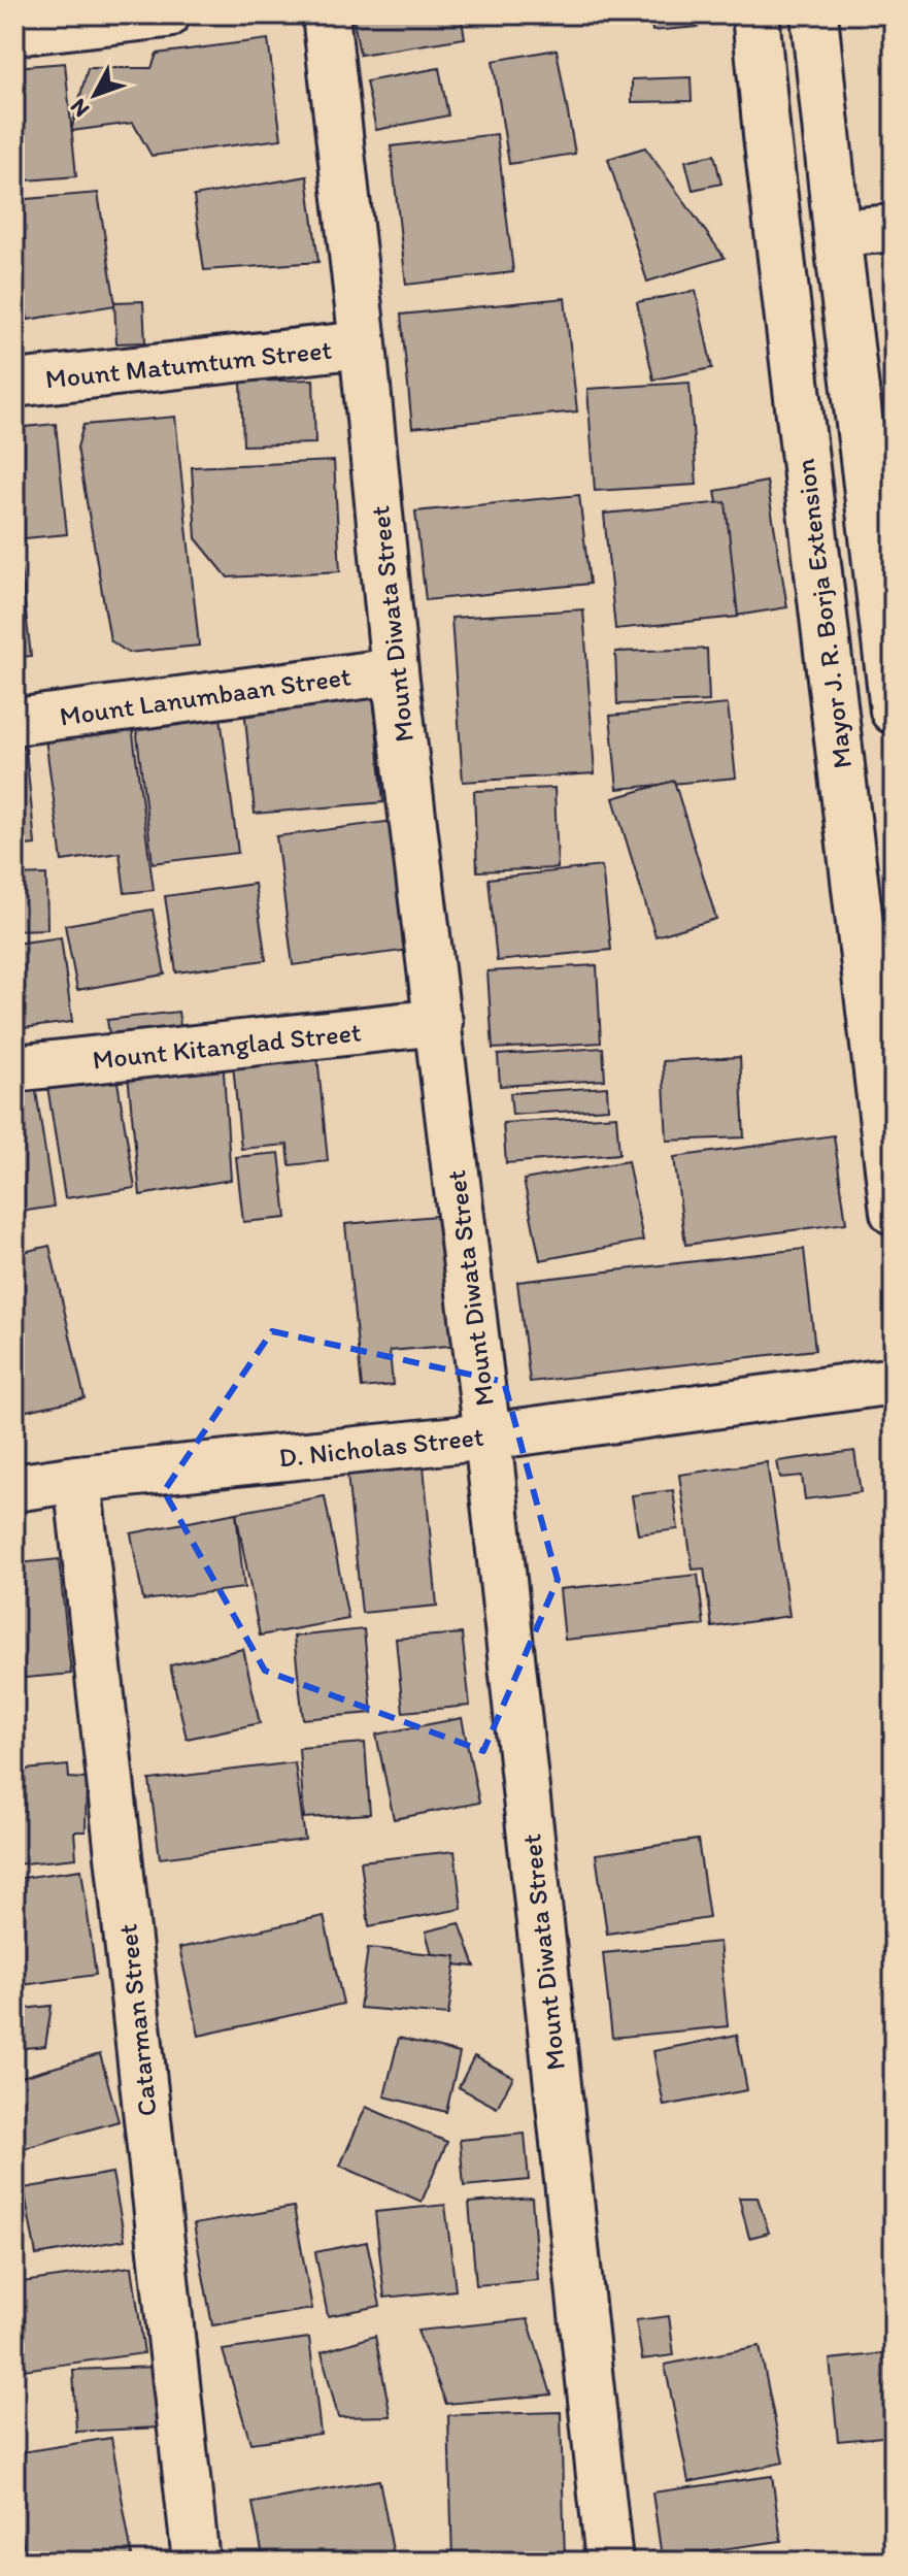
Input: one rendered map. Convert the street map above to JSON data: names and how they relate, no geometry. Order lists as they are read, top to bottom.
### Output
{
  "streets": {
    "street": [
      "Mount Matumtum Street",
      "Mayor J. R. Borja Extension",
      "Mount Diwata Street",
      "Mount Lanumbaan Street",
      "Mount Kitanglad Street",
      "D. Nicholas Street",
      "Catarman Street"
    ]
  },
  "crossings": [
    ["Mount Matumtum Street", "Mount Diwata Street"],
    ["Mount Diwata Street", "Mount Lanumbaan Street"],
    ["Mount Diwata Street", "Mount Kitanglad Street"],
    ["Mount Diwata Street", "D. Nicholas Street"],
    ["D. Nicholas Street", "Catarman Street"]
  ],
  "north": "bottom left"
}
